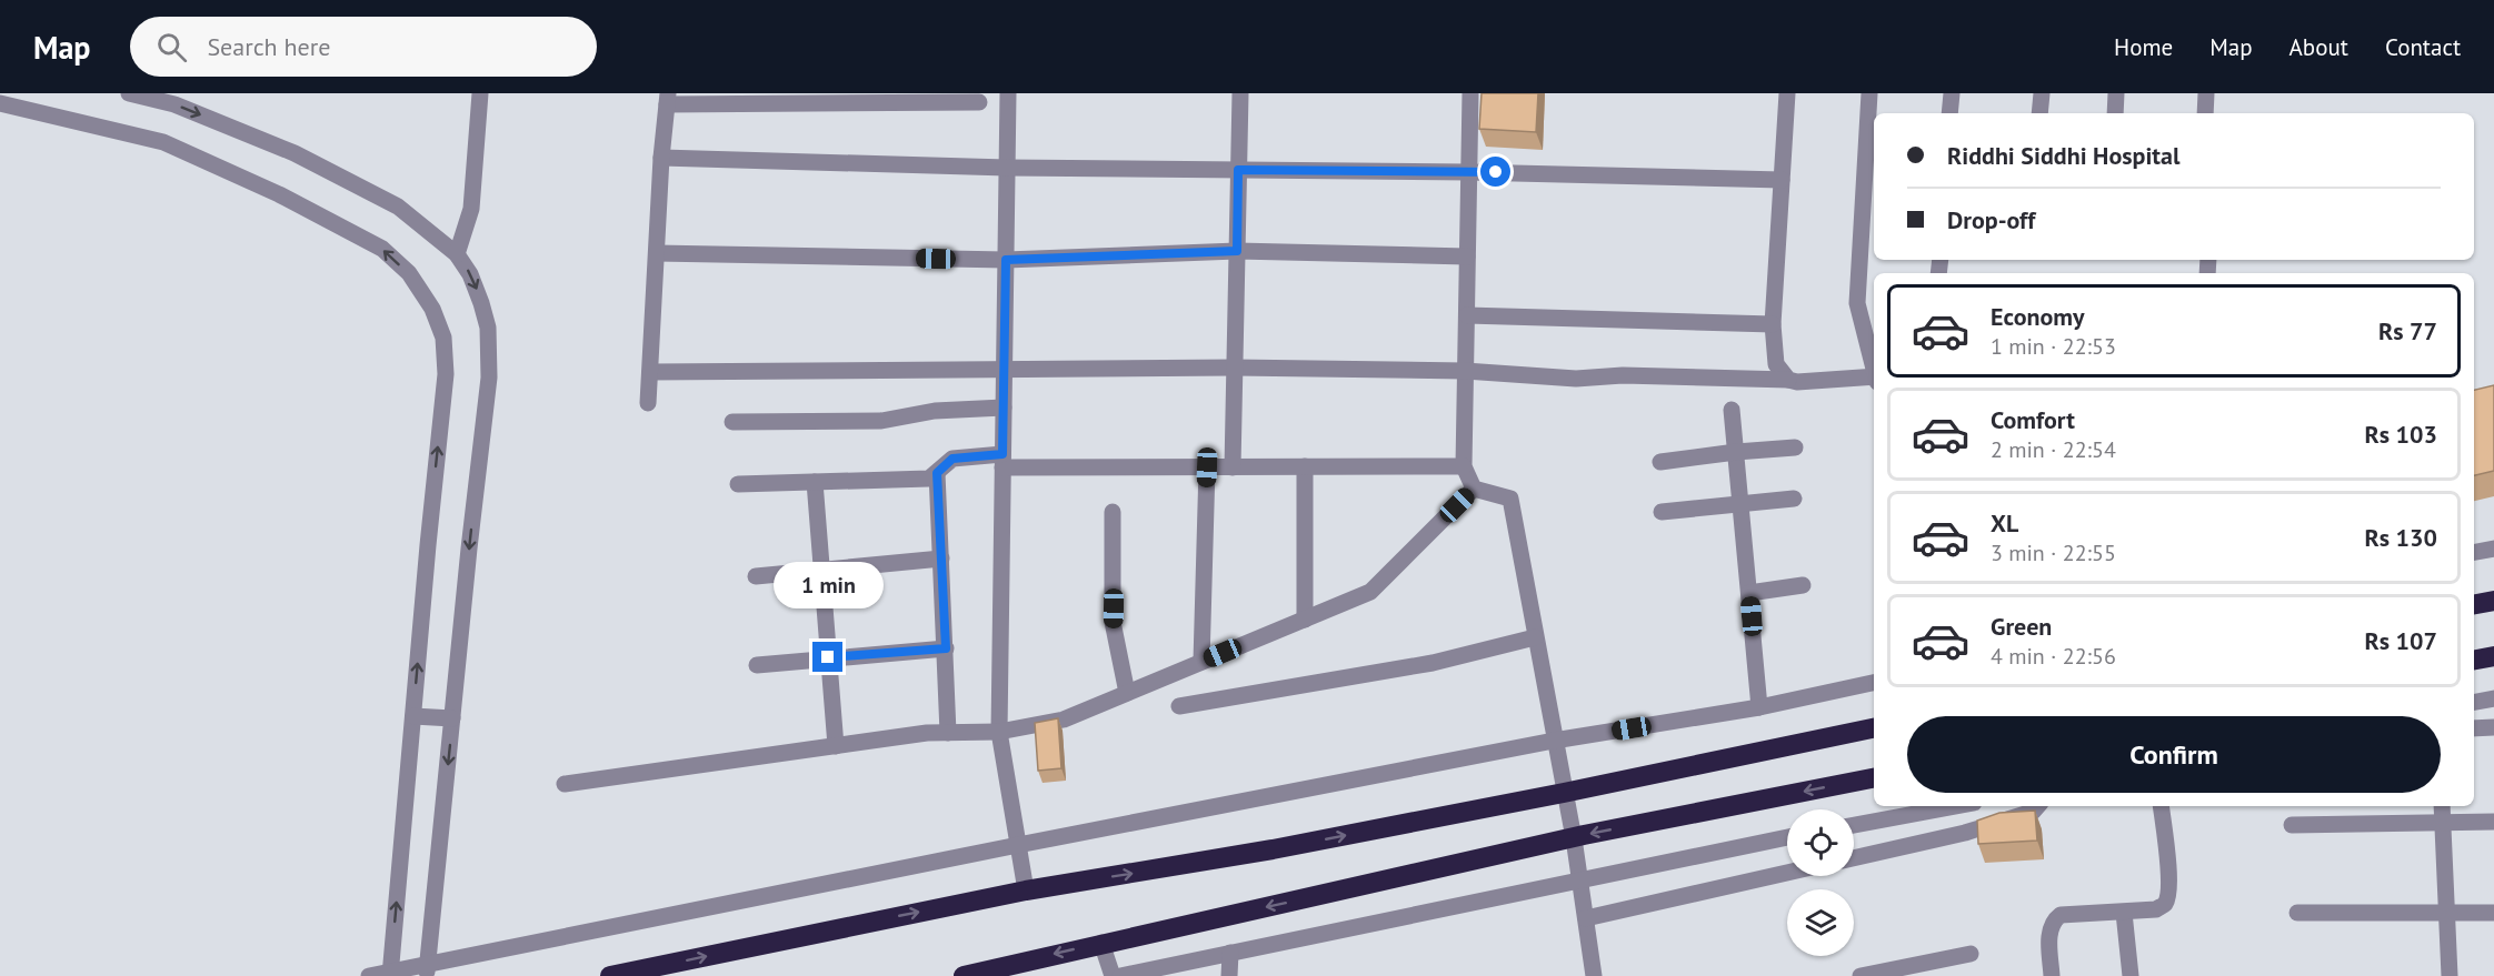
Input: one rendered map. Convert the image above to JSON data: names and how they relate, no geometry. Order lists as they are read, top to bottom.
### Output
{
  "page": {
    "header": "Map",
    "search": "Search here",
    "nav": [
      "Home",
      "Map",
      "About",
      "Contact"
    ],
    "banner": ["Riddhi Siddhi Hospital", "Drop-off"],
    "list": [
      {
        "name": "Economy",
        "note": "1 min · 22:53",
        "value": "Rs 77"
      },
      {
        "name": "Comfort",
        "note": "2 min · 22:54",
        "value": "Rs 103"
      },
      {
        "name": "XL",
        "note": "3 min · 22:55",
        "value": "Rs 130"
      },
      {
        "name": "Green",
        "note": "4 min · 22:56",
        "value": "Rs 107"
      }
    ],
    "bubble": "1 min",
    "buttons": "Confirm"
  }
}
